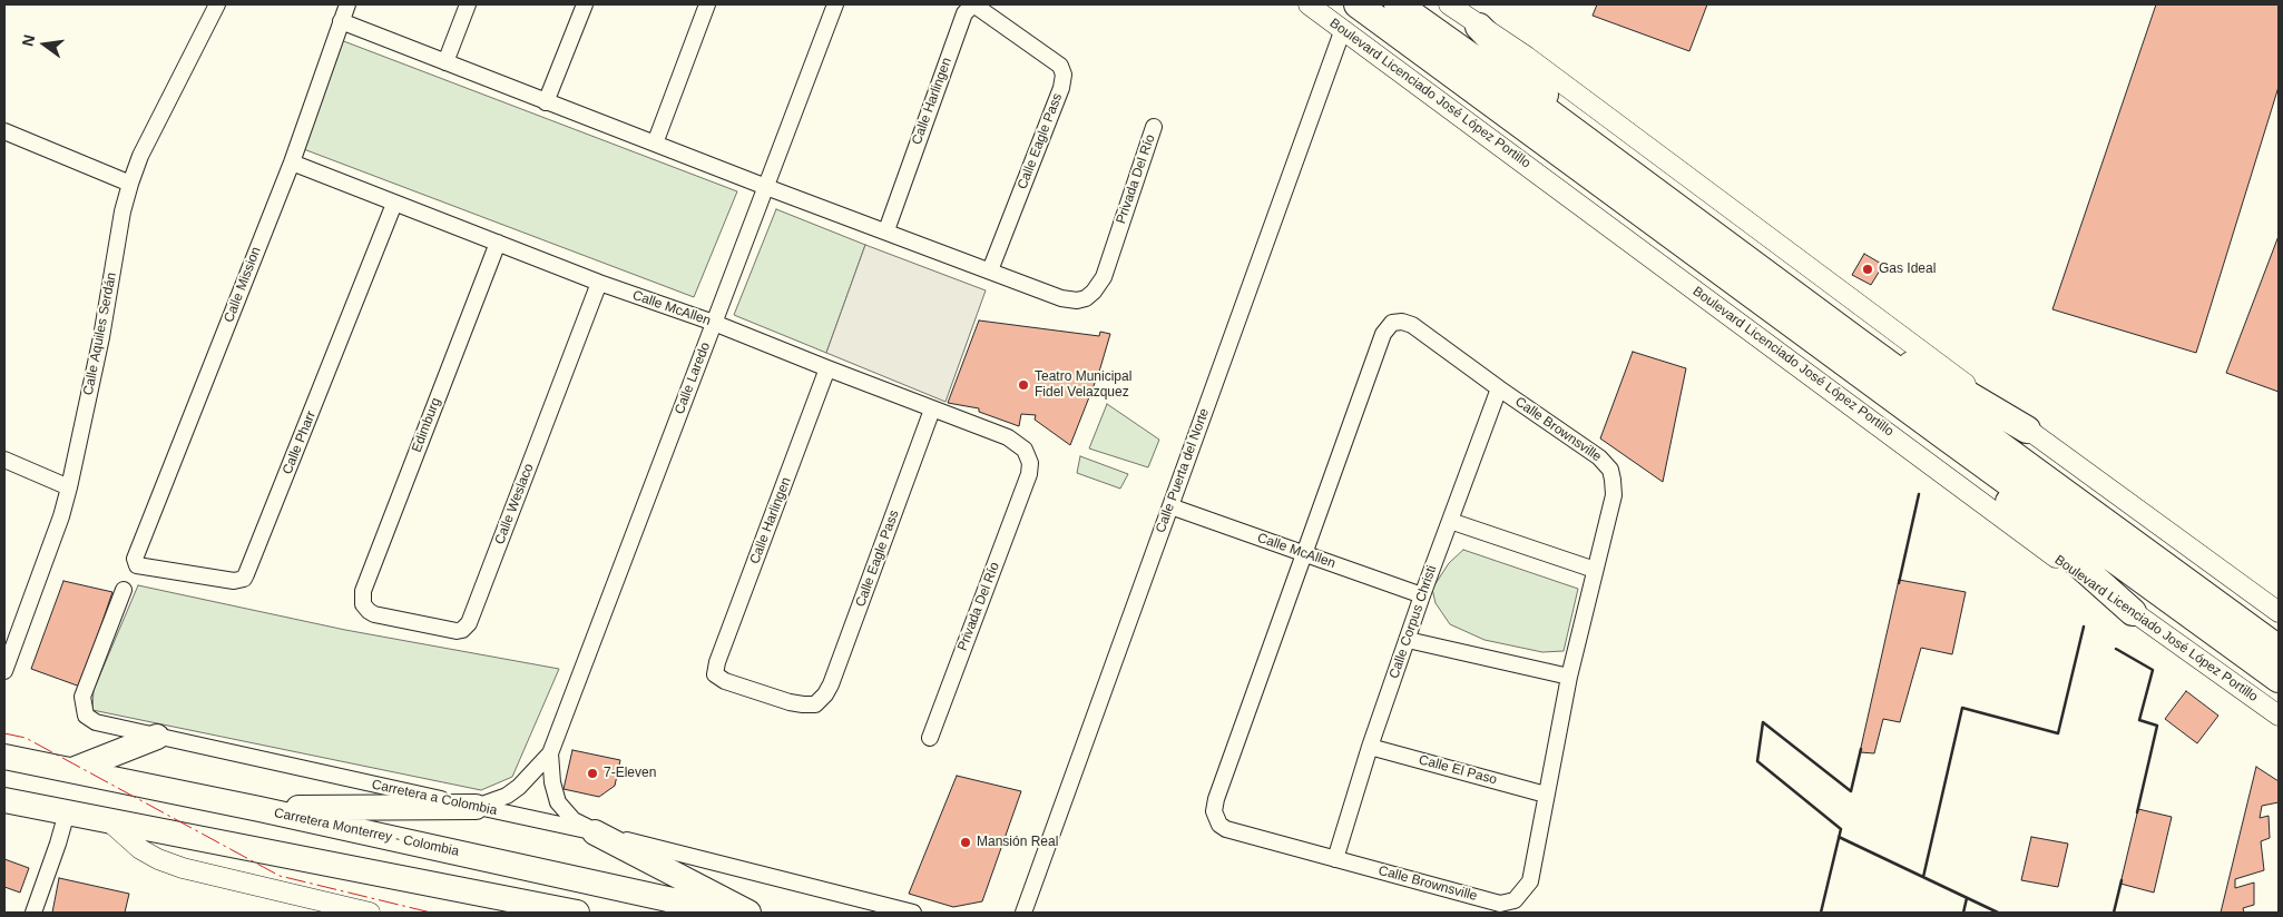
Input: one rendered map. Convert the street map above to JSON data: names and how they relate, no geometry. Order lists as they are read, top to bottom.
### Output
{
  "streets": {
    "highway": ["Boulevard Licenciado José López Portillo"],
    "main road": ["Carretera Monterrey - Colombia"],
    "street": [
      "Calle Harlingen",
      "Calle Eagle Pass",
      "Privada Del Río",
      "Calle Mission",
      "Calle McAllen",
      "Calle Aquiles Serdán",
      "Calle Laredo",
      "Edimburg",
      "Calle Brownsville",
      "Calle Pharr",
      "Calle Puerta del Norte",
      "Calle Weslaco",
      "Calle Corpus Christi",
      "Calle El Paso",
      "Carretera a Colombia"
    ]
  },
  "crossings": [
    ["Boulevard Licenciado José López Portillo", "Calle Puerta del Norte"],
    ["Calle Harlingen", "Calle Eagle Pass"],
    ["Calle Harlingen", "Calle McAllen"],
    ["Calle Eagle Pass", "Privada Del Río"],
    ["Calle Eagle Pass", "Calle McAllen"],
    ["Privada Del Río", "Calle McAllen"],
    ["Calle Mission", "Calle McAllen"],
    ["Calle Mission", "Calle Pharr"],
    ["Calle McAllen", "Calle Laredo"],
    ["Calle McAllen", "Edimburg"],
    ["Calle McAllen", "Calle Brownsville"],
    ["Calle McAllen", "Calle Pharr"],
    ["Calle McAllen", "Calle Puerta del Norte"],
    ["Calle McAllen", "Calle Weslaco"],
    ["Calle McAllen", "Calle Corpus Christi"],
    ["Calle Laredo", "Carretera a Colombia"],
    ["Edimburg", "Calle Weslaco"],
    ["Calle Brownsville", "Calle Corpus Christi"],
    ["Calle Brownsville", "Calle El Paso"],
    ["Calle Corpus Christi", "Calle El Paso"]
  ],
  "places": [
    "Gas Ideal",
    "Teatro Municipal Fidel Velazquez",
    "7-Eleven",
    "Mansión Real"
  ],
  "north": "left"
}
